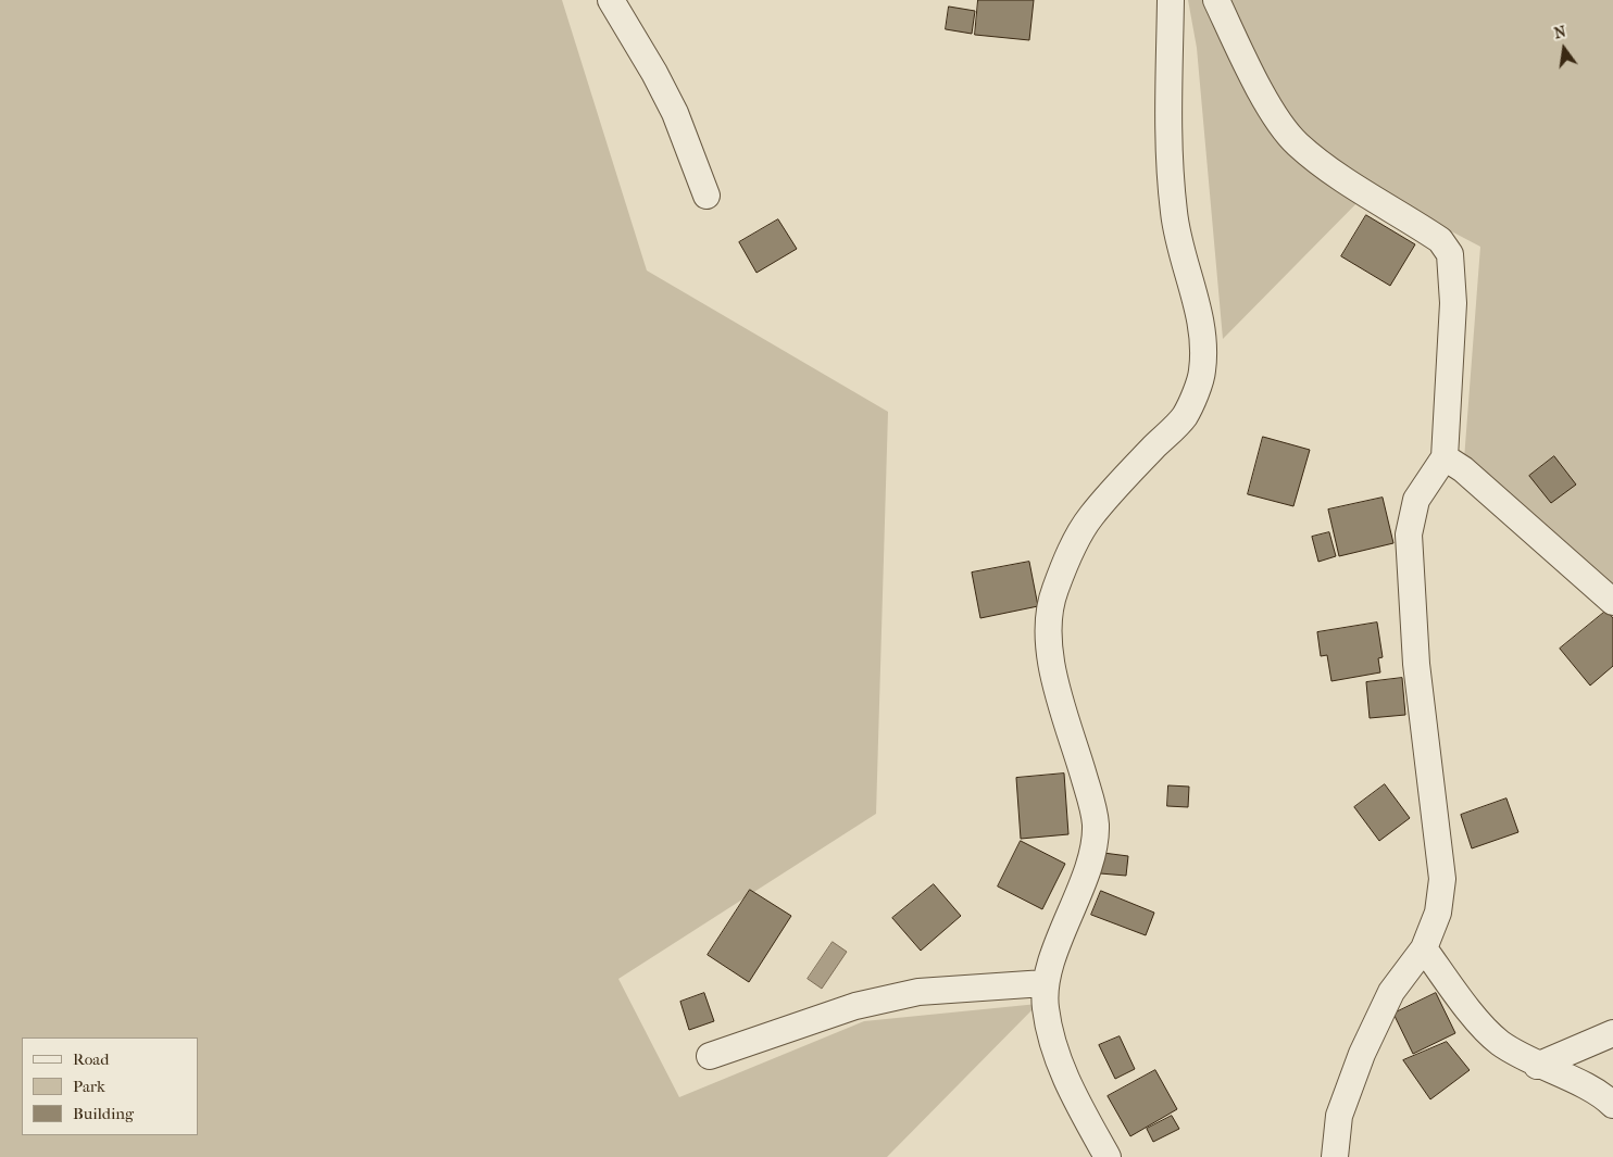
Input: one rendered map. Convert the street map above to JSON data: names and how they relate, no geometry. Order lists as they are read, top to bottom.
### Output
{
  "legend": ["Road", "Park", "Building"],
  "north": "top"
}
